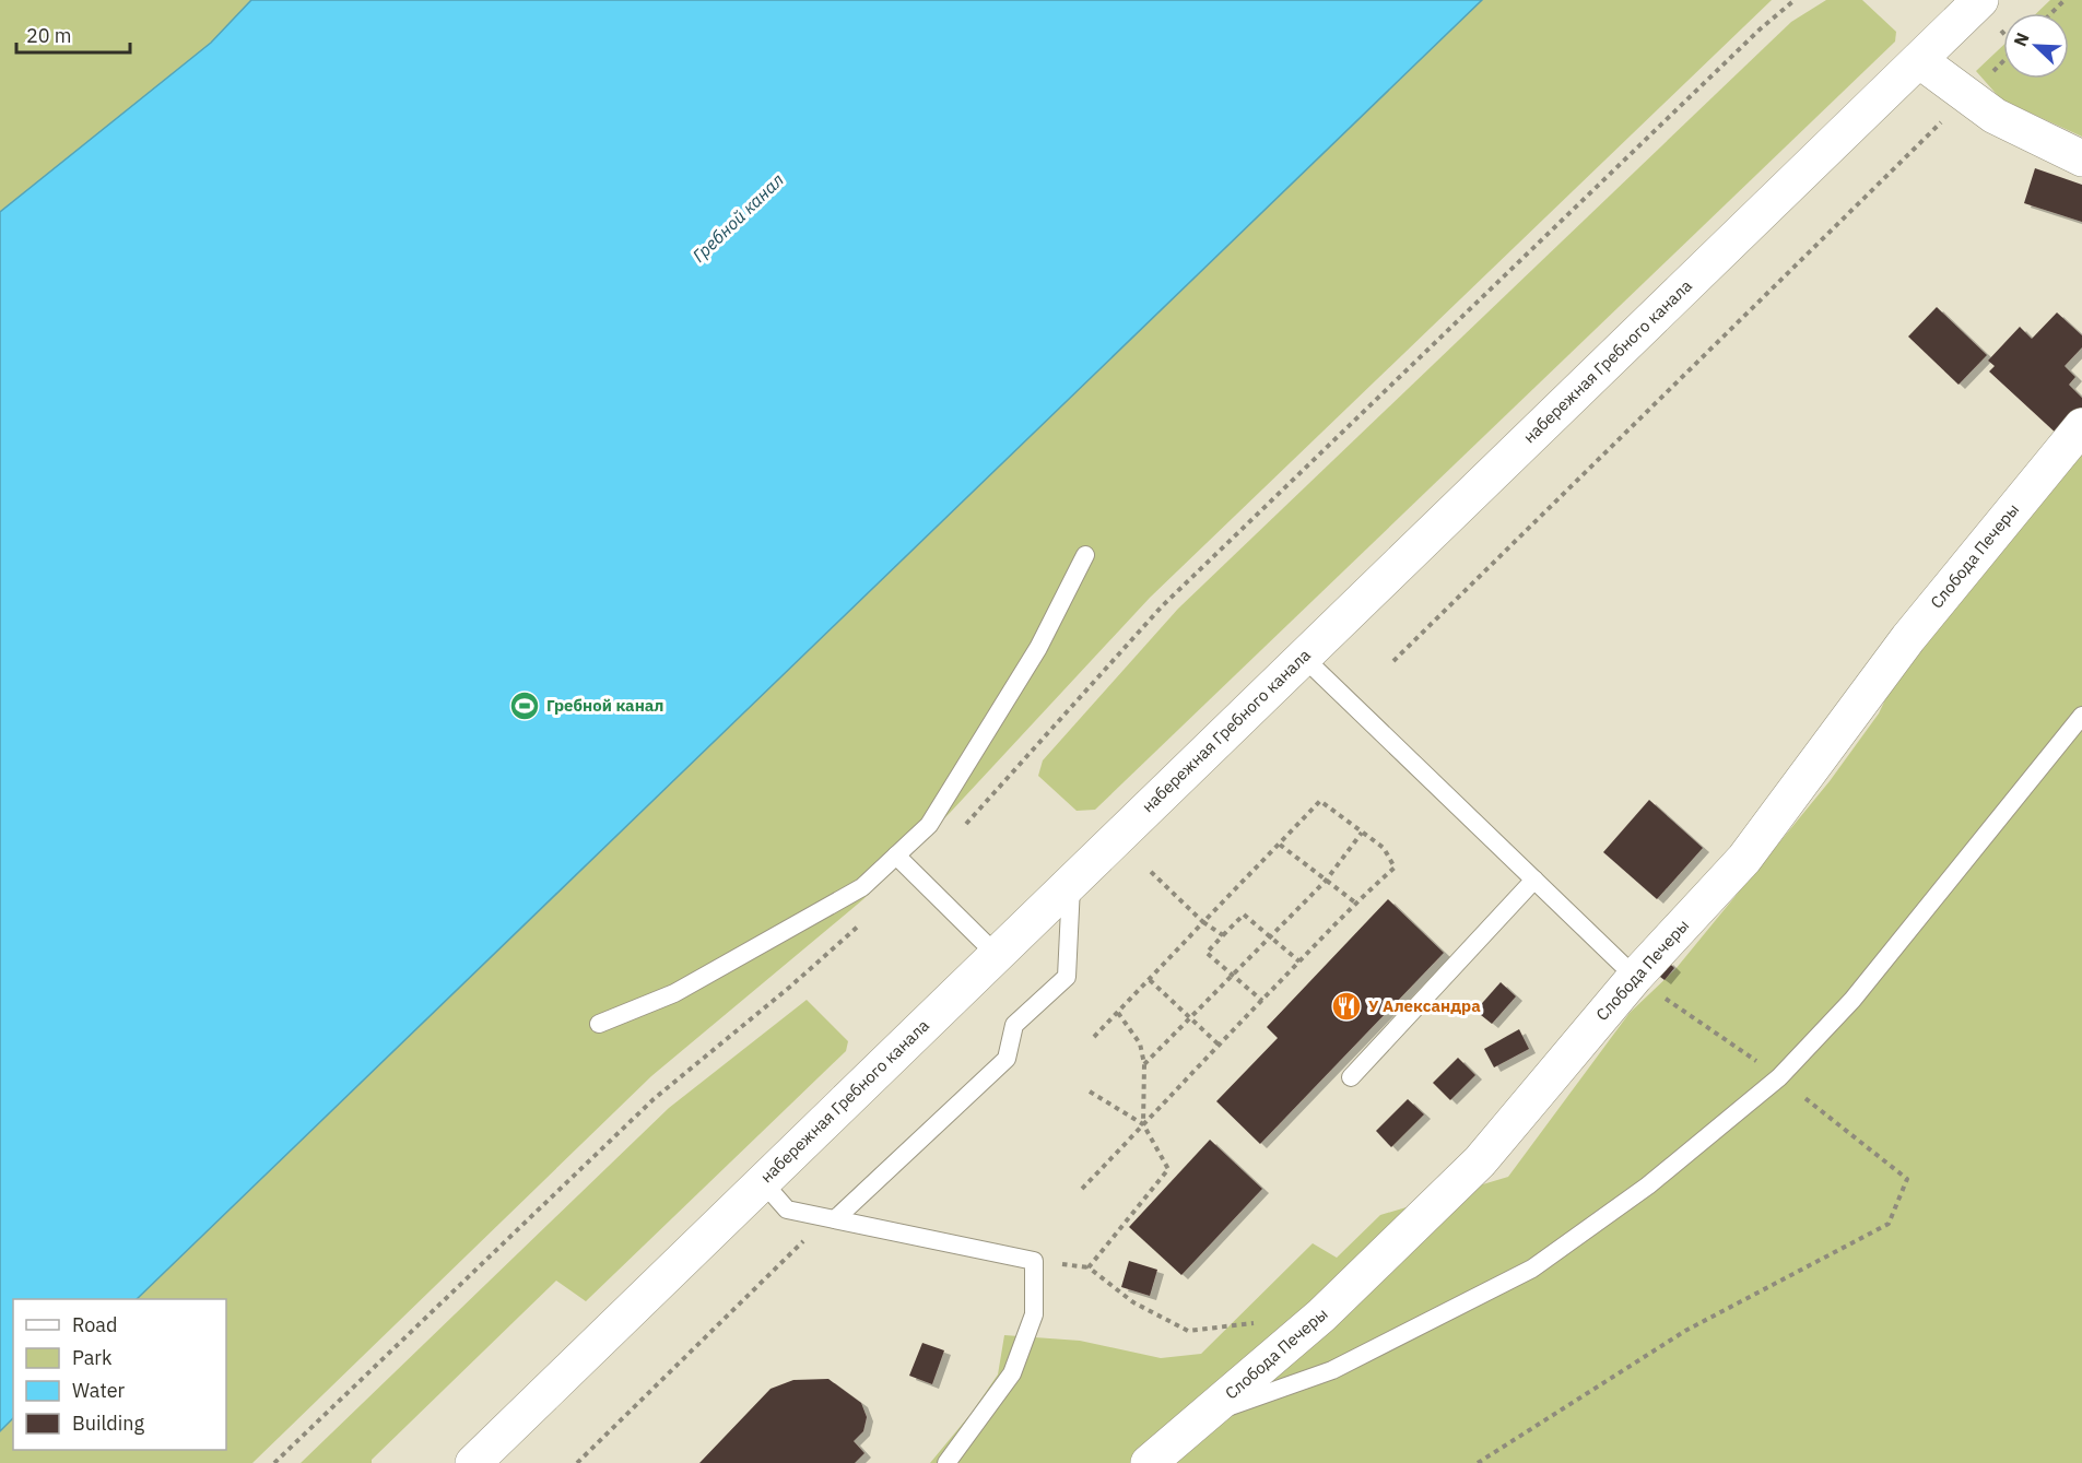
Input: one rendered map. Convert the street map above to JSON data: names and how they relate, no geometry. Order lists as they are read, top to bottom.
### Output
{
  "streets": {
    "street": ["набережная Гребного канала", "Слобода Печеры"]
  },
  "water": ["Гребной канал"],
  "places": {
    "sports": ["Гребной канал"],
    "restaurant": ["У Александра"]
  },
  "legend": [
    "Road",
    "Park",
    "Water",
    "Building"
  ],
  "scale_bar": "20 m",
  "north": "top left"
}
